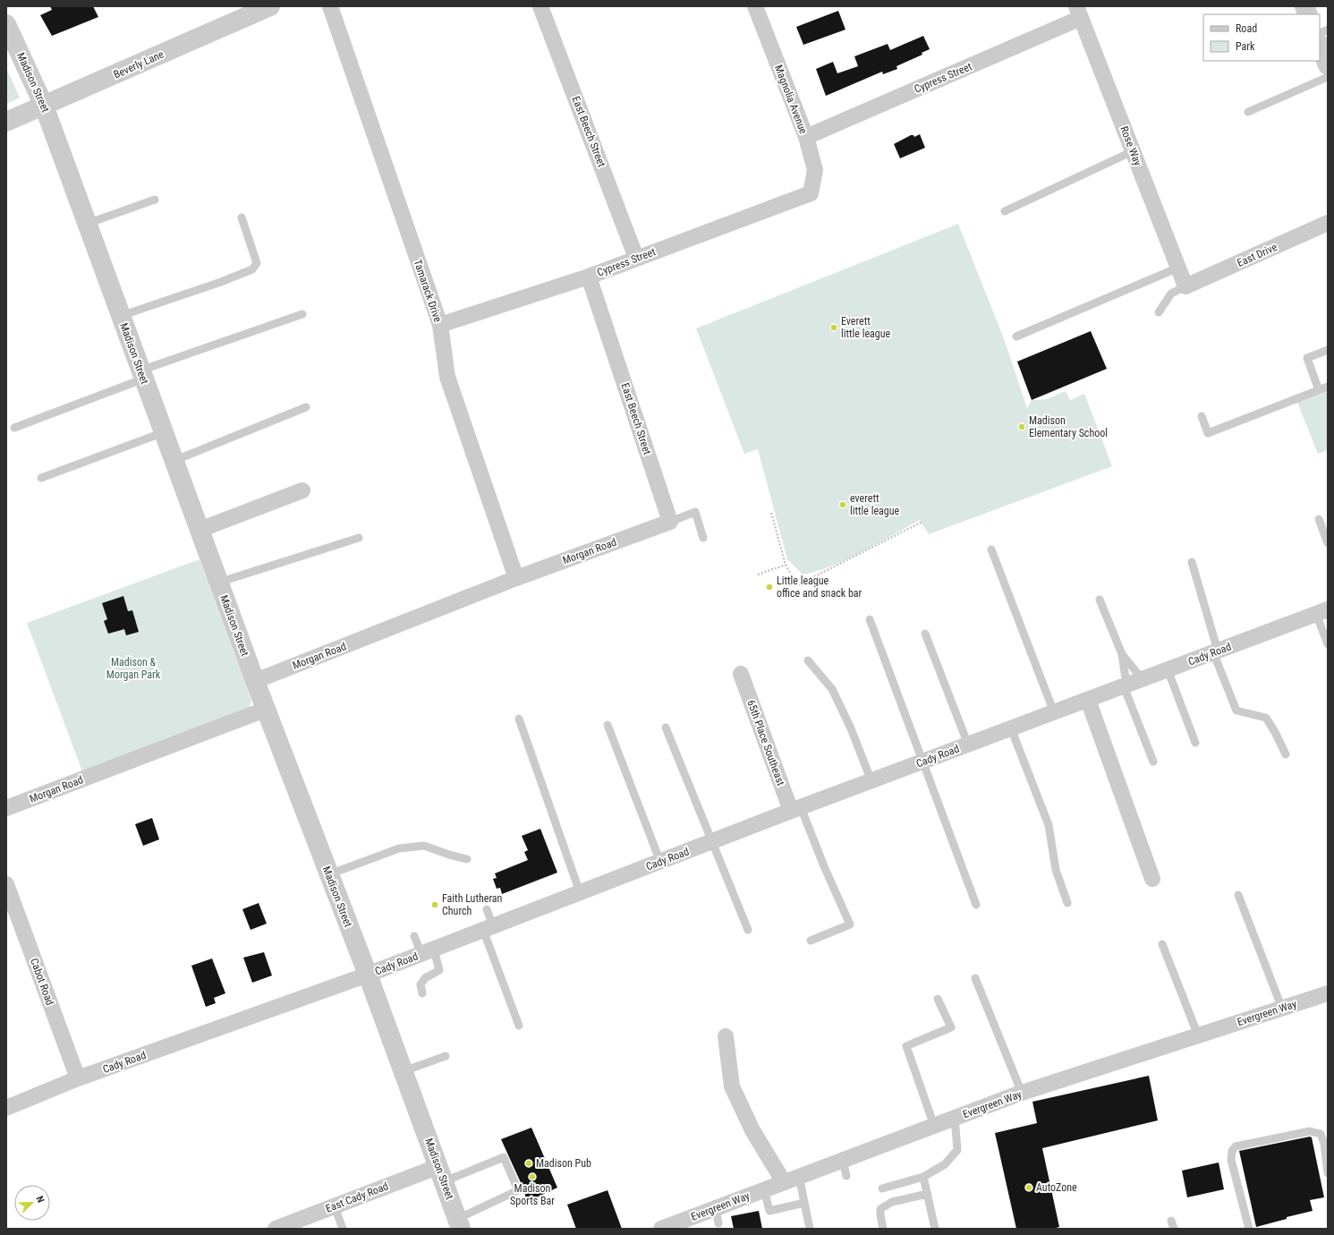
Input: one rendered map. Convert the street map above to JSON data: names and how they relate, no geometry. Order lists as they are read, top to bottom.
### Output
{
  "streets": {
    "street": [
      "Beverly Lane",
      "Cypress Street",
      "Madison Street",
      "Magnolia Avenue",
      "East Beech Street",
      "Rose Way",
      "East Drive",
      "Tamarack Drive",
      "Morgan Road",
      "Cady Road",
      "65th Place Southeast",
      "Cabot Road",
      "Evergreen Way",
      "East Cady Road"
    ]
  },
  "crossings": [
    ["Beverly Lane", "Madison Street"],
    ["Cypress Street", "Magnolia Avenue"],
    ["Cypress Street", "East Beech Street"],
    ["Cypress Street", "Rose Way"],
    ["Cypress Street", "Tamarack Drive"],
    ["Madison Street", "Morgan Road"],
    ["Madison Street", "Cady Road"],
    ["Madison Street", "East Cady Road"],
    ["East Beech Street", "Morgan Road"],
    ["Rose Way", "East Drive"],
    ["Tamarack Drive", "Morgan Road"],
    ["Cady Road", "65th Place Southeast"],
    ["Cady Road", "Cabot Road"]
  ],
  "parks": ["Madison & Morgan Park"],
  "places": [
    "Everett little league",
    "Madison Elementary School",
    "everett little league",
    "Little league office and snack bar",
    "Faith Lutheran Church",
    "Madison Pub",
    "Madison Sports Bar",
    "AutoZone"
  ],
  "legend": ["Road", "Park"],
  "north": "top right"
}
